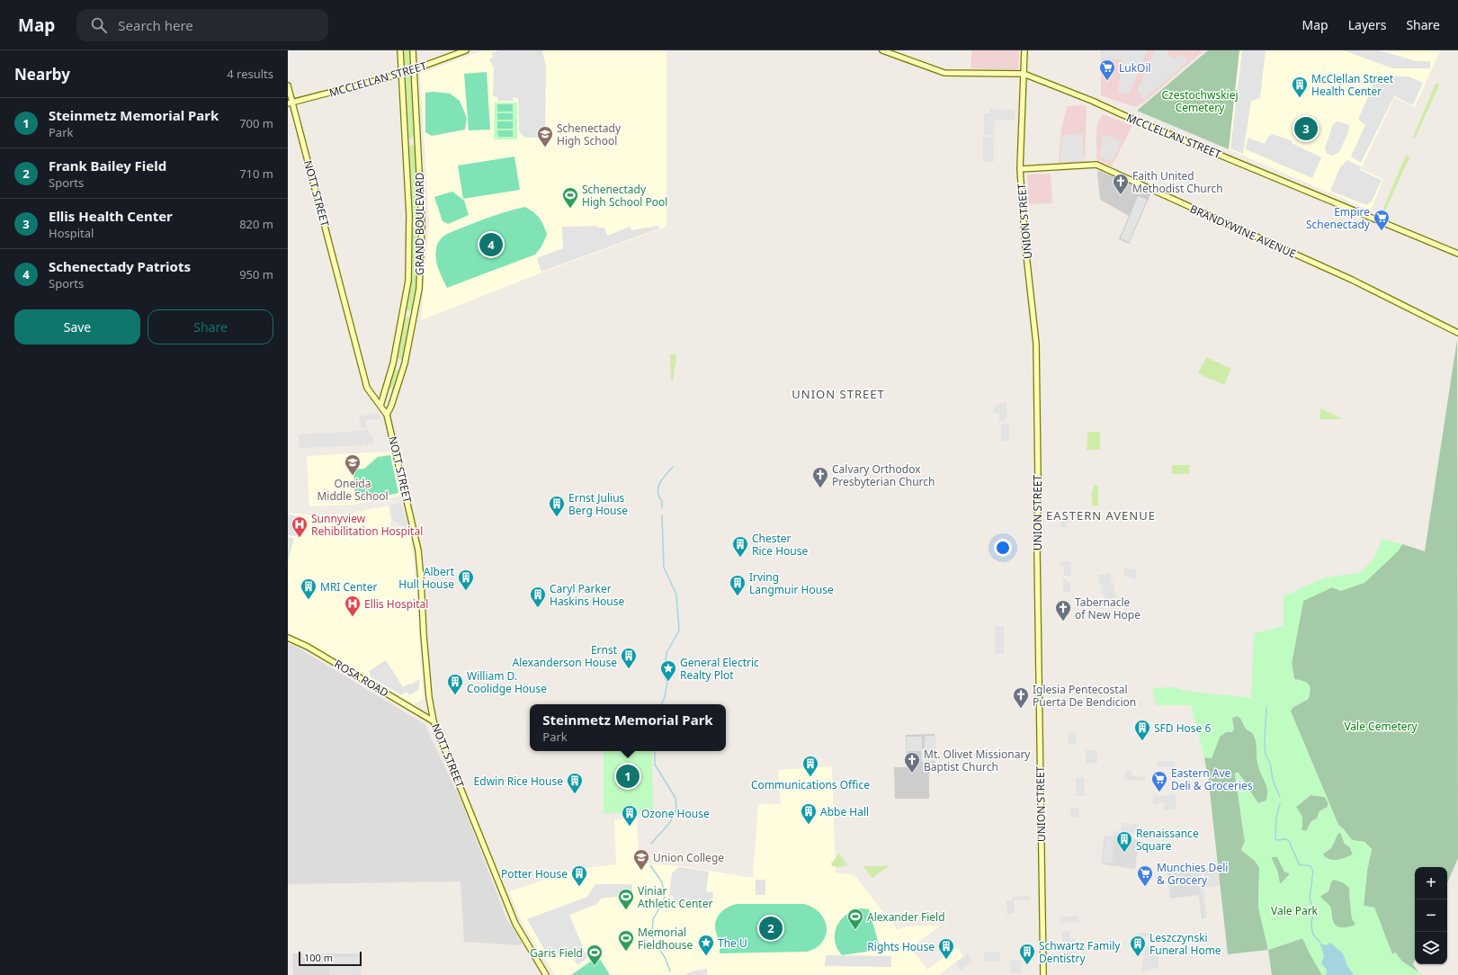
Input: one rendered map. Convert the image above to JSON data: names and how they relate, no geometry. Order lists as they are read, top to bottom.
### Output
{
  "streets": {
    "main road": [
      "MCCLELLAN STREET",
      "NOTT STREET",
      "UNION STREET",
      "GRAND BOULEVARD",
      "BRANDYWINE AVENUE",
      "ROSA ROAD"
    ]
  },
  "crossings": [
    ["MCCLELLAN STREET", "NOTT STREET"],
    ["MCCLELLAN STREET", "UNION STREET"],
    ["MCCLELLAN STREET", "GRAND BOULEVARD"],
    ["NOTT STREET", "GRAND BOULEVARD"],
    ["NOTT STREET", "ROSA ROAD"],
    ["UNION STREET", "BRANDYWINE AVENUE"]
  ],
  "districts": ["UNION STREET", "EASTERN AVENUE"],
  "parks": ["Czestochwskiej Cemetery", "Vale Cemetery", "Vale Park"],
  "places": {
    "supermarket": [
      "LukOil",
      "Empire Schenectady",
      "Eastern Ave Deli & Groceries",
      "Munchies Deli & Grocery"
    ],
    "building": [
      "McClellan Street Health Center",
      "Ernst Julius Berg House",
      "Chester Rice House",
      "Albert Hull House",
      "Irving Langmuir House",
      "MRI Center",
      "Caryl Parker Haskins House",
      "Ernst Alexanderson House",
      "William D. Coolidge House",
      "SFD Hose 6",
      "Communications Office",
      "Edwin Rice House",
      "Abbe Hall",
      "Ozone House",
      "Renaissance Square",
      "Potter House",
      "Leszczynski Funeral Home",
      "Rights House",
      "Schwartz Family Dentistry"
    ],
    "school or university": ["Schenectady High School", "Oneida Middle School", "Union College"],
    "church": [
      "Faith United Methodist Church",
      "Calvary Orthodox Presbyterian Church",
      "Tabernacle of New Hope",
      "Iglesia Pentecostal Puerta De Bendicion",
      "Mt. Olivet Missionary Baptist Church"
    ],
    "sports": [
      "Schenectady High School Pool",
      "Viniar Athletic Center",
      "Alexander Field",
      "Memorial Fieldhouse",
      "Garis Field"
    ],
    "hospital": ["Sunnyview Rehibilitation Hospital", "Ellis Hospital"],
    "place": ["General Electric Realty Plot", "The U"]
  },
  "scale_bar": "100 m",
  "page": {
    "header": "Map",
    "search": "Search here",
    "nav": ["Map", "Layers", "Share"],
    "heading": ["Nearby", "4 results"],
    "list": [
      {
        "mark": "1",
        "name": "Steinmetz Memorial Park",
        "note": "Park",
        "value": "700 m"
      },
      {
        "mark": "2",
        "name": "Frank Bailey Field",
        "note": "Sports",
        "value": "710 m"
      },
      {
        "mark": "3",
        "name": "Ellis Health Center",
        "note": "Hospital",
        "value": "820 m"
      },
      {
        "mark": "4",
        "name": "Schenectady Patriots",
        "note": "Sports",
        "value": "950 m"
      }
    ],
    "pins": [
      "3",
      "4",
      "1",
      "2"
    ],
    "buttons": ["Save", "Share"],
    "popup": ["Steinmetz Memorial Park", "Park"],
    "map_buttons": ["+", "−"],
    "scale": "100 m"
  }
}
